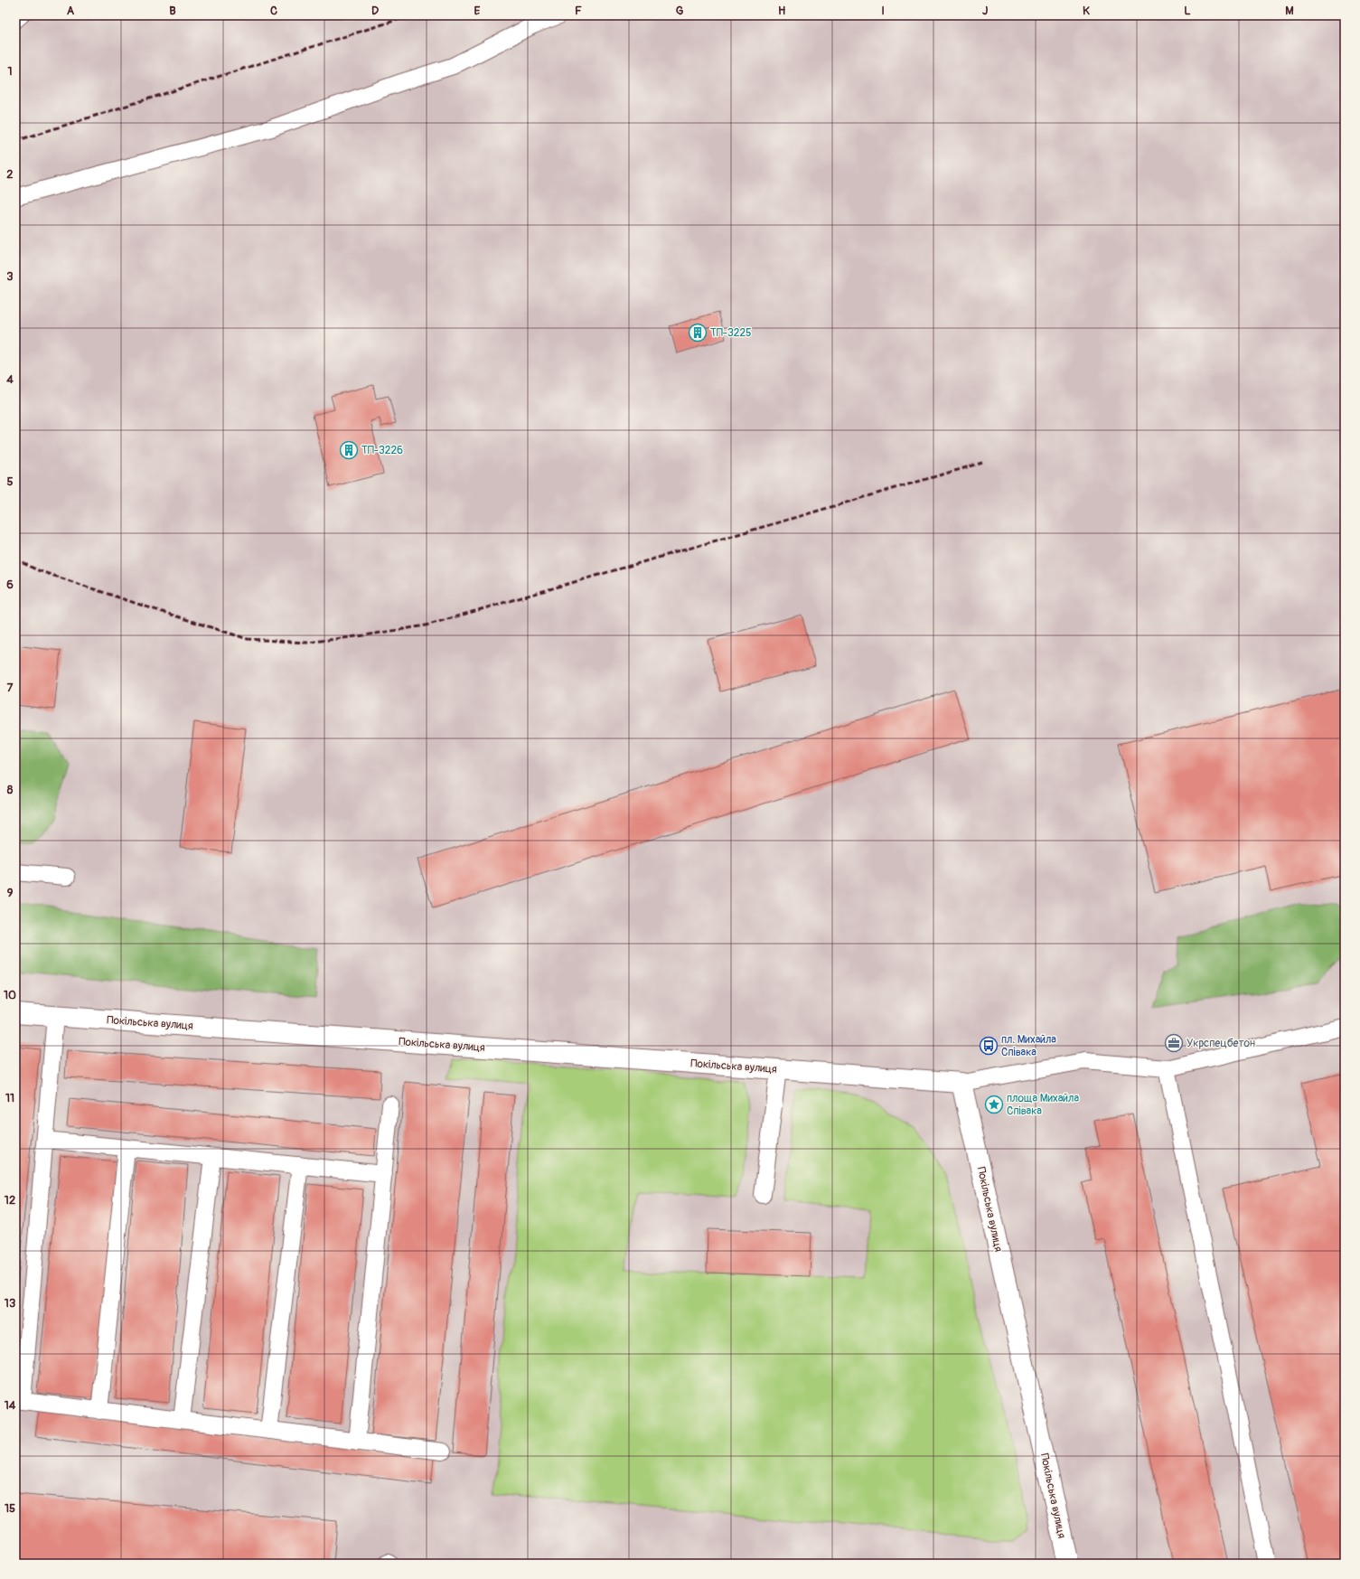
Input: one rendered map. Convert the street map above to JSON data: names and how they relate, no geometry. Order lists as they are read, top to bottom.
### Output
{
  "streets": {
    "street": ["Покільська вулиця"]
  },
  "places": {
    "building": ["ТП-3225", "ТП-3226"],
    "office": ["Укрспецбетон"],
    "bus stop": ["пл. Михайла Співака"],
    "place": ["площа Михайла Співака"]
  },
  "grid": {
    "columns": [
      "A",
      "B",
      "C",
      "D",
      "E",
      "F",
      "G",
      "H",
      "I",
      "J",
      "K",
      "L",
      "M"
    ],
    "rows": [
      "1",
      "2",
      "3",
      "4",
      "5",
      "6",
      "7",
      "8",
      "9",
      "10",
      "11",
      "12",
      "13",
      "14",
      "15"
    ]
  }
}
